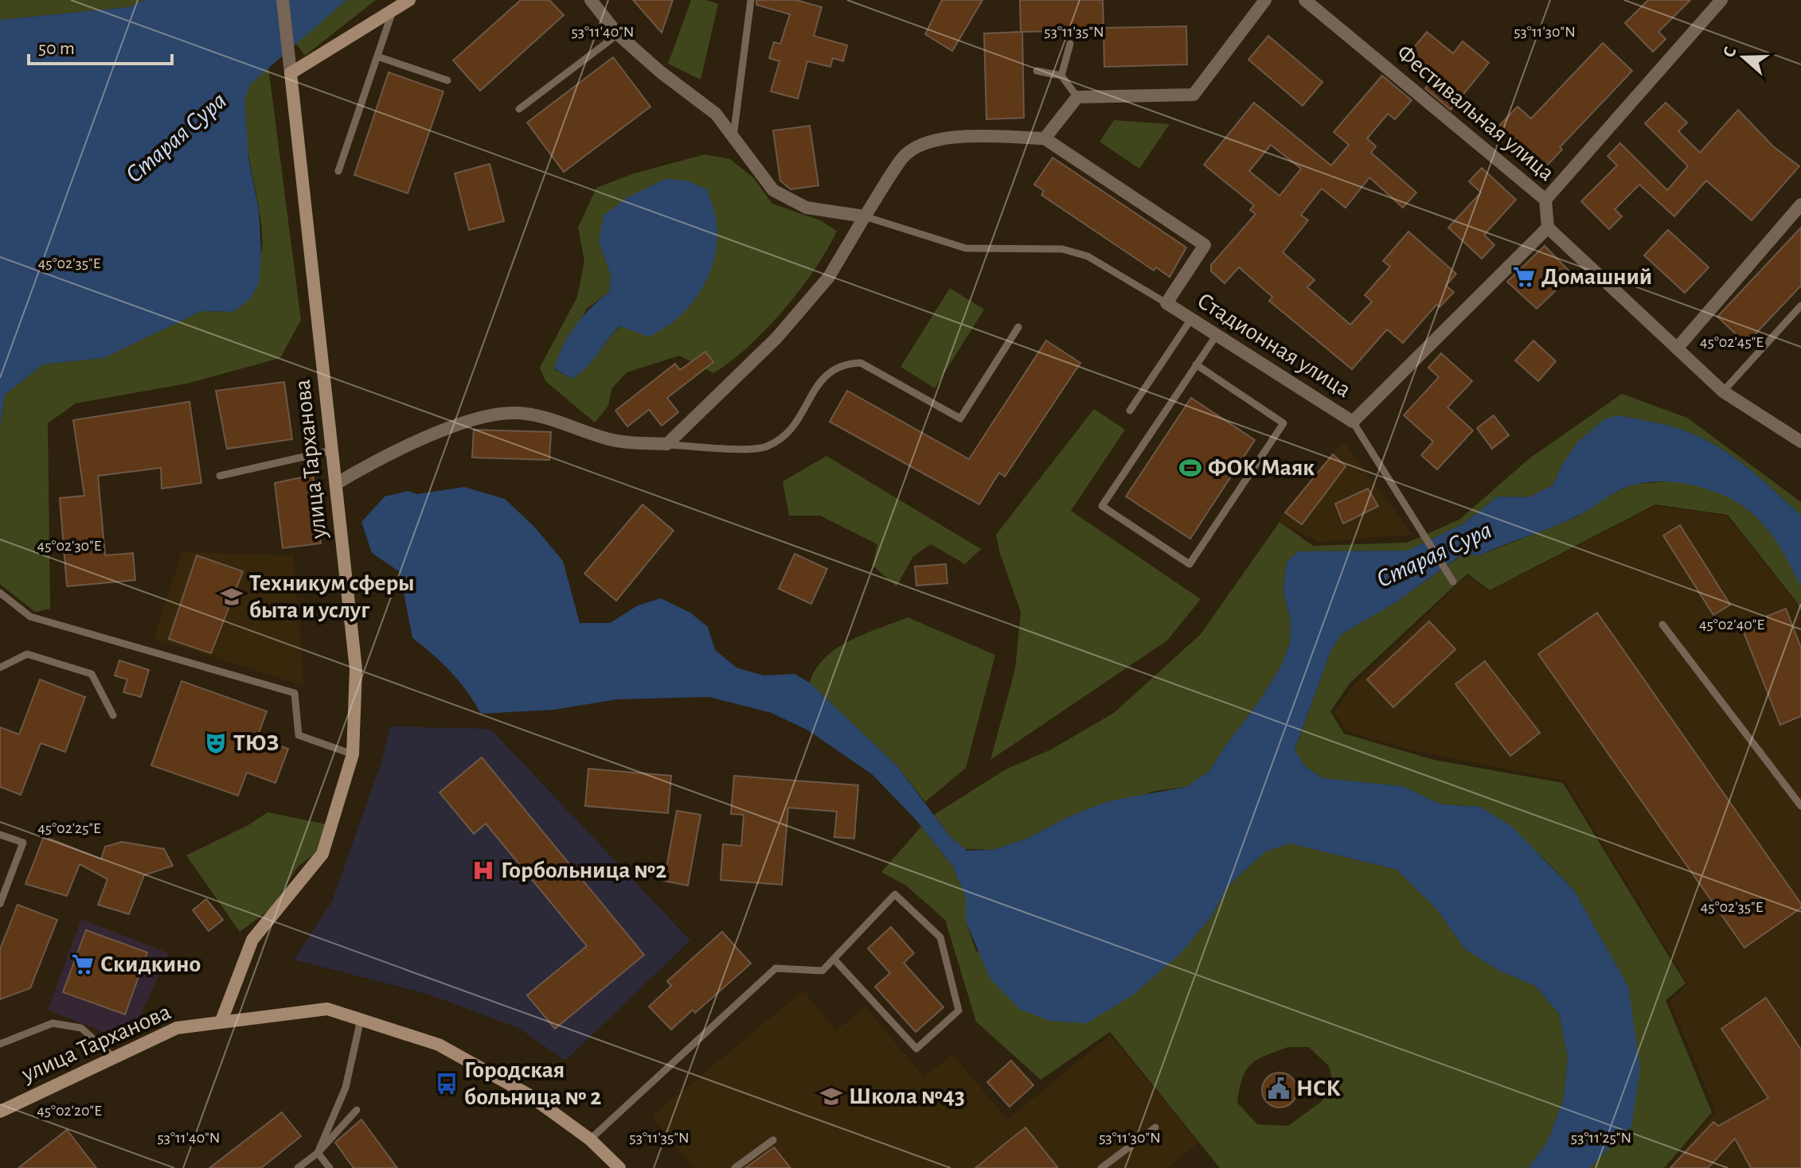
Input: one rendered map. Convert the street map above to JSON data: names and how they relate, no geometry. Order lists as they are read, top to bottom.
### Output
{
  "streets": {
    "street": ["Фестивальная улица", "Стадионная улица", "улица Тарханова"]
  },
  "water": ["Старая Сура"],
  "places": {
    "supermarket": ["Домашний", "Скидкино"],
    "sports": ["ФОК Маяк"],
    "school or university": ["Техникум сферы быта и услуг", "Школа №43"],
    "theatre": ["ТЮЗ"],
    "hospital": ["Горбольница №2"],
    "bus stop": ["Городская больница № 2"],
    "public building": ["НСК"]
  },
  "scale_bar": "50 m",
  "north": "left",
  "coordinates": [
    "53°11'40\"N",
    "53°11'35\"N",
    "53°11'30\"N",
    "45°02'35\"E",
    "45°02'45\"E",
    "45°02'30\"E",
    "45°02'40\"E",
    "45°02'25\"E",
    "45°02'20\"E",
    "53°11'25\"N"
  ]
}
